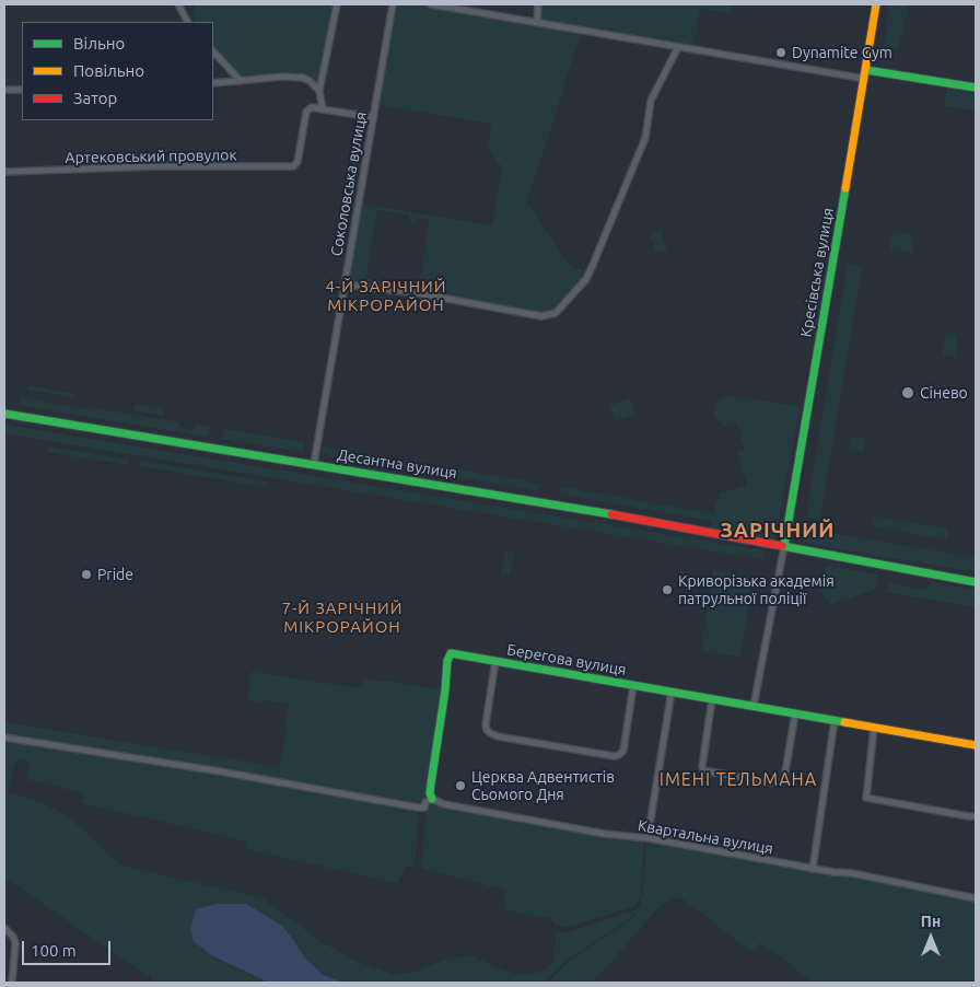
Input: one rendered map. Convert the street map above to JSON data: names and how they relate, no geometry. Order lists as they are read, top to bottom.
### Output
{
  "streets": {
    "street": [
      "Артековський провулок",
      "Соколовська вулиця",
      "Кресівська вулиця",
      "Десантна вулиця",
      "Берегова вулиця",
      "Квартальна вулиця"
    ]
  },
  "crossings": [
    ["Соколовська вулиця", "Десантна вулиця"],
    ["Кресівська вулиця", "Десантна вулиця"],
    ["Берегова вулиця", "Квартальна вулиця"]
  ],
  "districts": [
    "4-Й ЗАРІЧНИЙ МІКРОРАЙОН",
    "ЗАРІЧНИЙ",
    "7-Й ЗАРІЧНИЙ МІКРОРАЙОН",
    "ІМЕНІ ТЕЛЬМАНА"
  ],
  "places": [
    "Dynamite Gym",
    "Сінево",
    "Pride",
    "Криворізька академія патрульної поліції",
    "Церква Адвентистів Сьомого Дня"
  ],
  "legend": ["Вільно", "Повільно", "Затор"],
  "scale_bar": "100 m",
  "north": "top"
}
